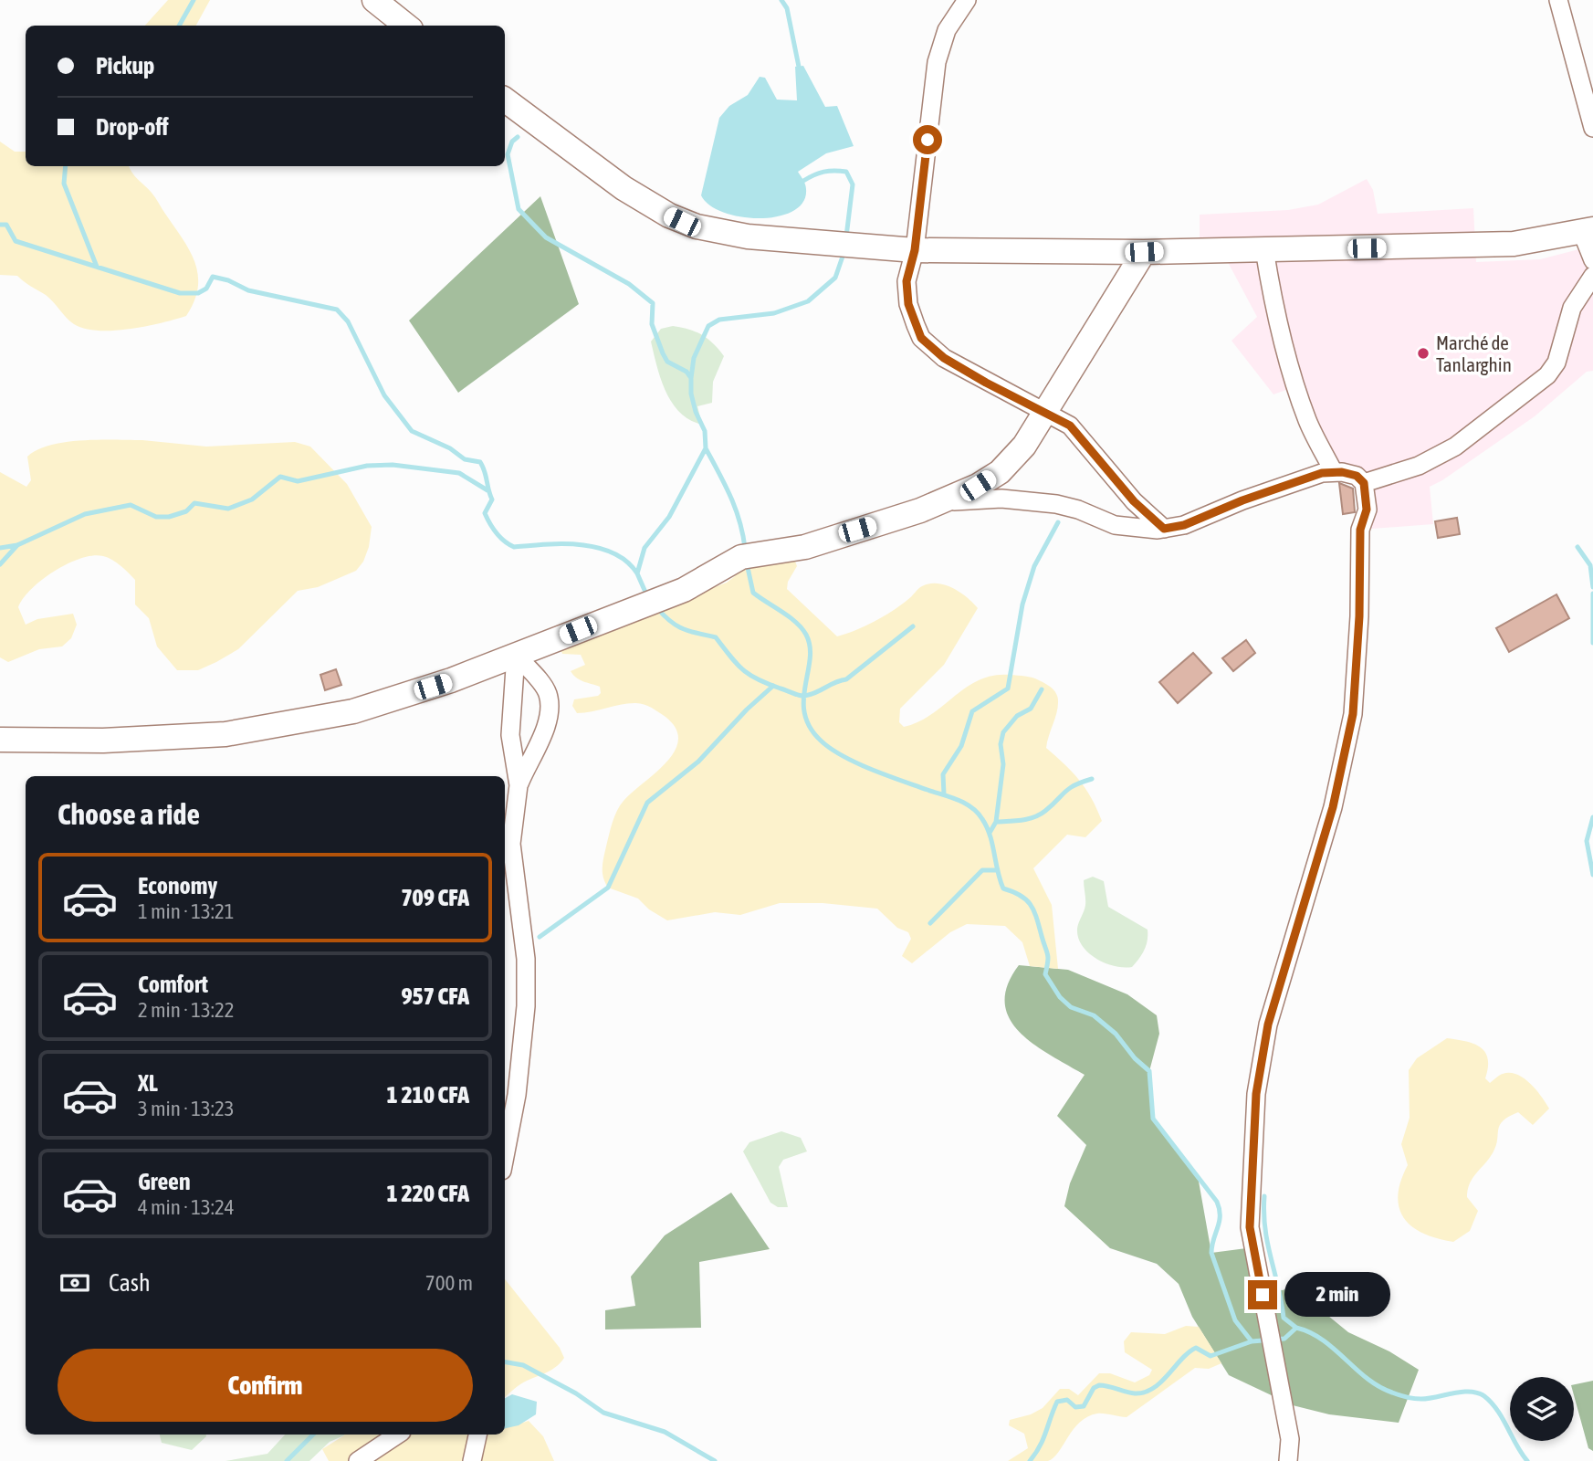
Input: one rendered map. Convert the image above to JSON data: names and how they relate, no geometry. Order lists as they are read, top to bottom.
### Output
{
  "places": ["Marché de Tanlarghin"],
  "page": {
    "banner": ["Pickup", "Drop-off"],
    "heading": "Choose a ride",
    "list": [
      {
        "name": "Economy",
        "note": "1 min · 13:21",
        "value": "709 CFA"
      },
      {
        "name": "Comfort",
        "note": "2 min · 13:22",
        "value": "957 CFA"
      },
      {
        "name": "XL",
        "note": "3 min · 13:23",
        "value": "1 210 CFA"
      },
      {
        "name": "Green",
        "note": "4 min · 13:24",
        "value": "1 220 CFA"
      }
    ],
    "pay": ["Cash", "700 m"],
    "bubble": "2 min",
    "buttons": "Confirm"
  }
}
